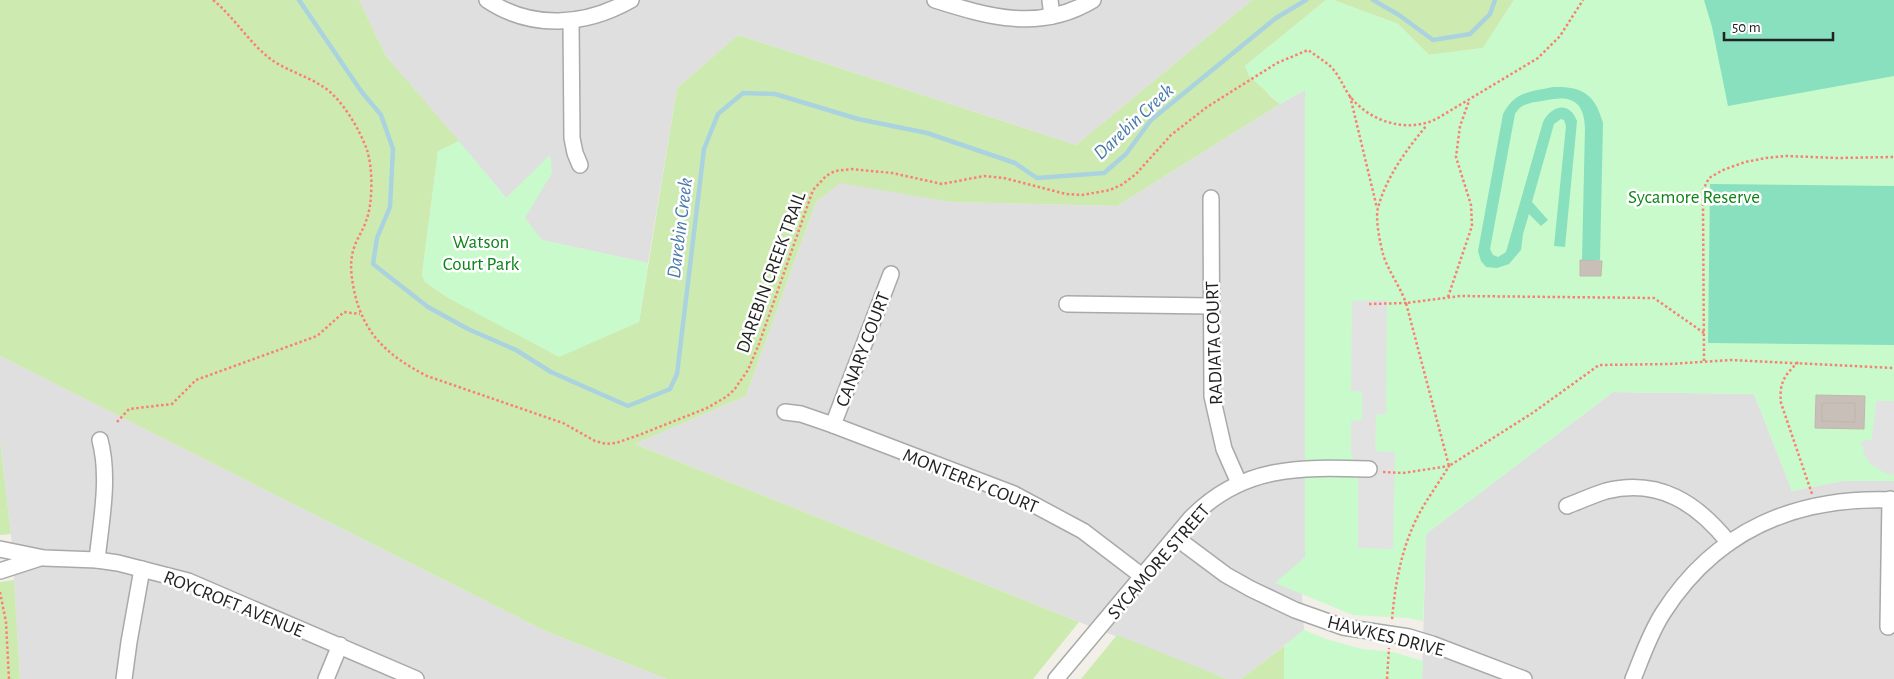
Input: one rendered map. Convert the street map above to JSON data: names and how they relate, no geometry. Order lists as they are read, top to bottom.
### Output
{
  "streets": {
    "street": [
      "RADIATA COURT",
      "CANARY COURT",
      "MONTEREY COURT",
      "SYCAMORE STREET",
      "ROYCROFT AVENUE",
      "HAWKES DRIVE"
    ],
    "path": ["DAREBIN CREEK TRAIL"]
  },
  "crossings": [
    ["RADIATA COURT", "SYCAMORE STREET"],
    ["CANARY COURT", "MONTEREY COURT"],
    ["MONTEREY COURT", "SYCAMORE STREET"],
    ["SYCAMORE STREET", "HAWKES DRIVE"]
  ],
  "water": ["Darebin Creek"],
  "parks": ["Sycamore Reserve", "Watson Court Park"],
  "scale_bar": "50 m"
}
